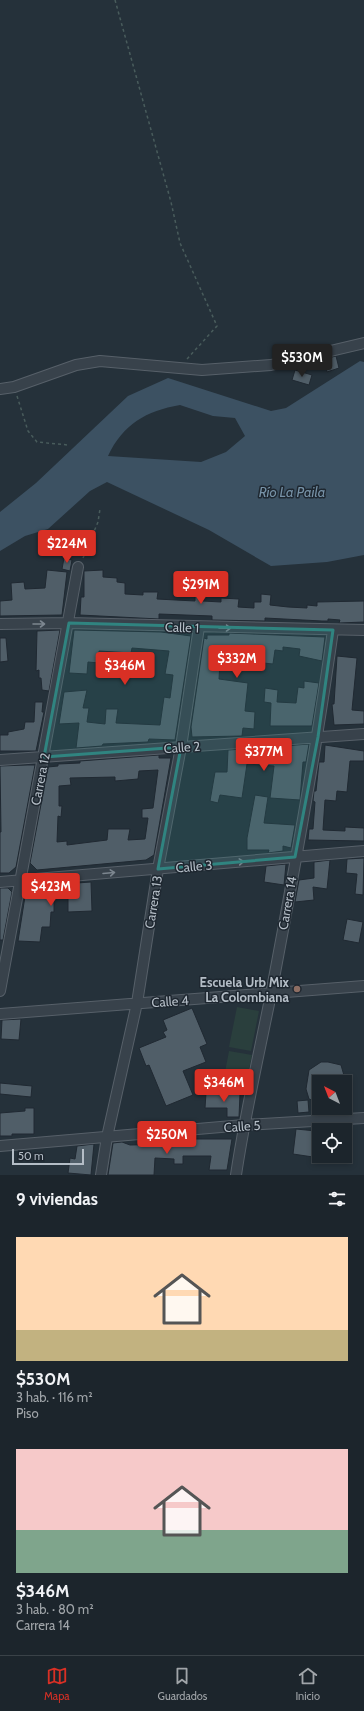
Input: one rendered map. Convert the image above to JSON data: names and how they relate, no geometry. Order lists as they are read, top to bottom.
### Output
{
  "streets": {
    "street": [
      "Calle 1",
      "Calle 2",
      "Carrera 12",
      "Calle 3",
      "Carrera 13",
      "Carrera 14",
      "Calle 4",
      "Calle 5"
    ]
  },
  "crossings": [
    ["Calle 1", "Carrera 12"],
    ["Calle 1", "Carrera 13"],
    ["Calle 1", "Carrera 14"],
    ["Calle 2", "Carrera 12"],
    ["Calle 2", "Carrera 13"],
    ["Calle 2", "Carrera 14"],
    ["Carrera 12", "Calle 3"],
    ["Calle 3", "Carrera 13"],
    ["Calle 3", "Carrera 14"],
    ["Carrera 13", "Calle 4"],
    ["Carrera 13", "Calle 5"],
    ["Carrera 14", "Calle 4"],
    ["Carrera 14", "Calle 5"]
  ],
  "one_way": ["Calle 1", "Calle 3"],
  "water": ["Río La Paila"],
  "places": ["Escuela Urb Mix La Colombiana"],
  "scale_bar": "50 m",
  "north": "top left",
  "page": {
    "price": [
      "$530M",
      "$224M",
      "$291M",
      "$332M",
      "$346M",
      "$377M",
      "$423M",
      "$346M",
      "$250M"
    ],
    "scale": "50 m",
    "heading": "9 viviendas",
    "list": [
      {
        "name": "$530M",
        "note": "3 hab. · 116 m² · Piso"
      },
      {
        "name": "$346M",
        "note": "3 hab. · 80 m² · Carrera 14"
      }
    ],
    "tabs": ["Mapa", "Guardados", "Inicio"]
  }
}
